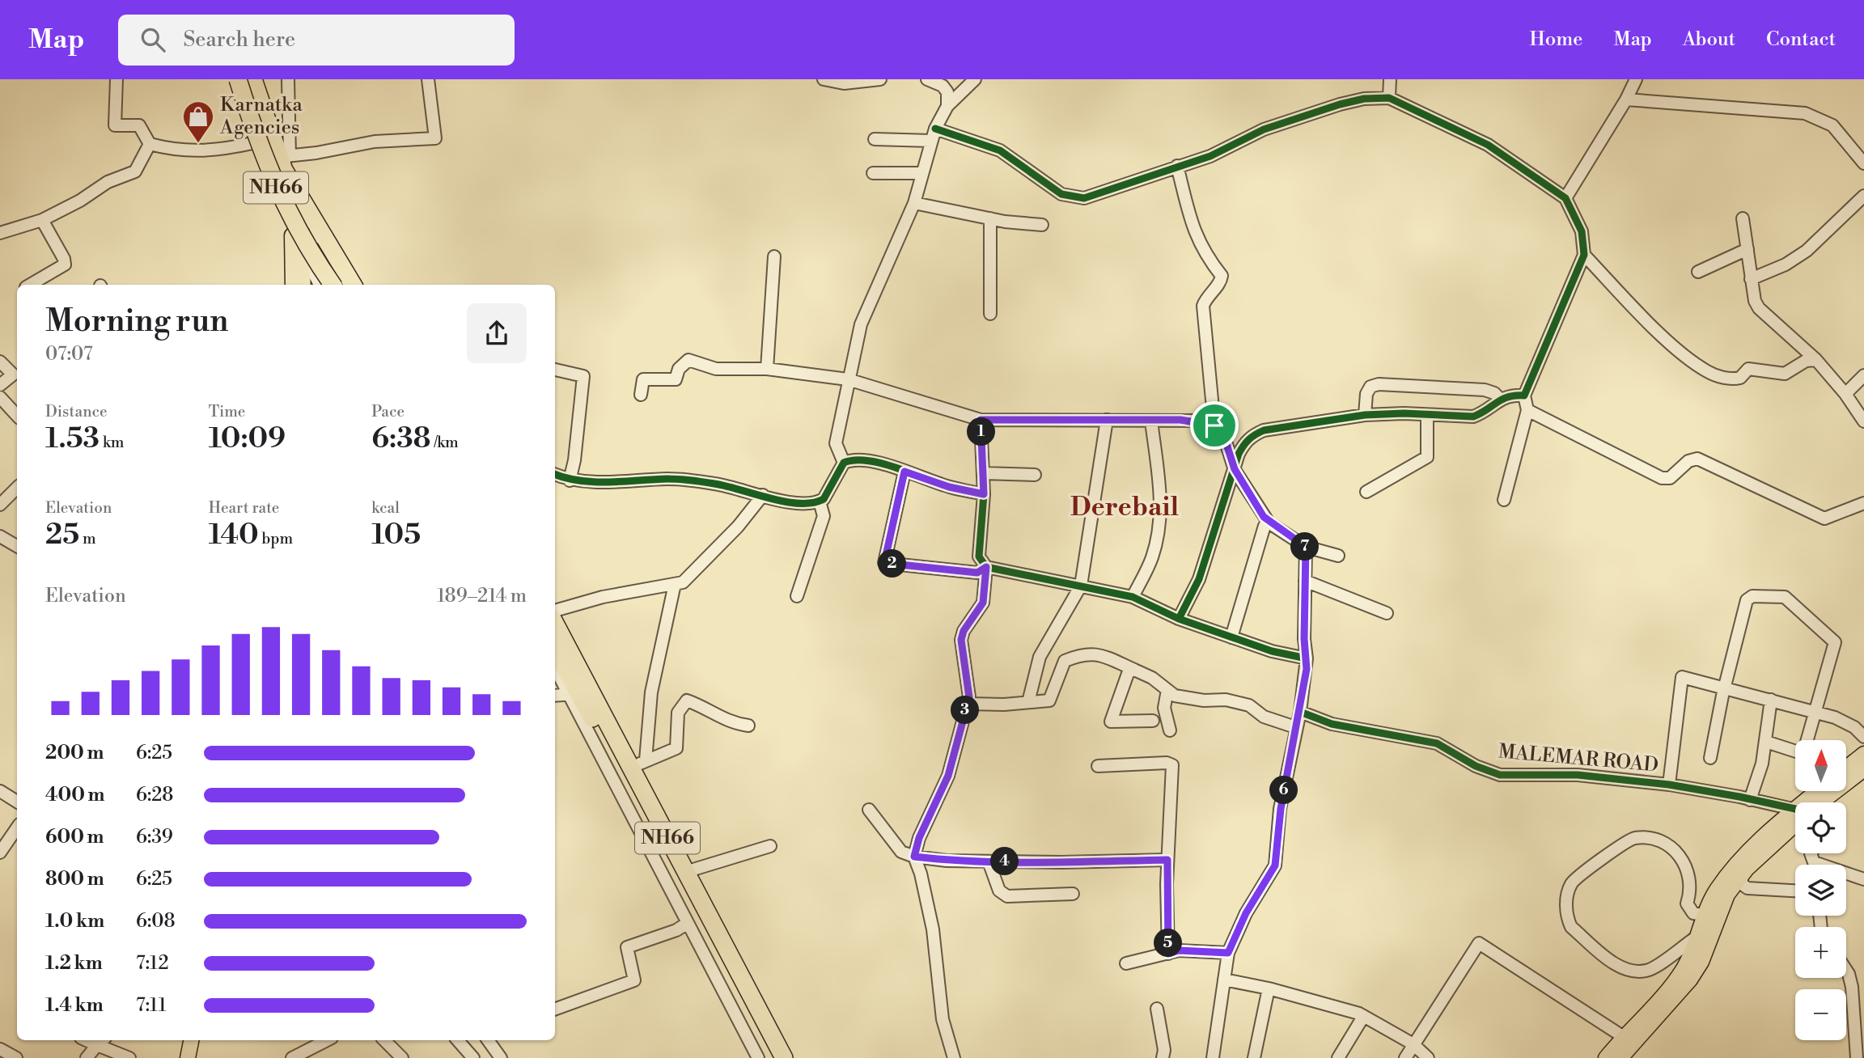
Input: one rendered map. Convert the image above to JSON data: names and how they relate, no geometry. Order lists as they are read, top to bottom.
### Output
{
  "streets": {
    "highway": ["NH66"],
    "street": ["MALEMAR ROAD"]
  },
  "districts": ["Derebail"],
  "places": {
    "shop": ["Karnatka Agencies"]
  },
  "north": "top",
  "page": {
    "header": "Map",
    "search": "Search here",
    "nav": [
      "Home",
      "Map",
      "About",
      "Contact"
    ],
    "heading": ["Morning run", "07:07"],
    "stats": [
      ["Distance", "1.53 km"],
      ["Time", "10:09"],
      ["Pace", "6:38 /km"],
      ["Elevation", "25 m"],
      ["Heart rate", "140 bpm"],
      ["kcal", "105"]
    ],
    "pins": [
      "1",
      "7",
      "2",
      "3",
      "6",
      "4",
      "5"
    ],
    "chart": ["Elevation", "189–214 m"],
    "list": [
      {
        "name": "200 m",
        "note": "6:25"
      },
      {
        "name": "400 m",
        "note": "6:28"
      },
      {
        "name": "600 m",
        "note": "6:39"
      },
      {
        "name": "800 m",
        "note": "6:25"
      },
      {
        "name": "1.0 km",
        "note": "6:08"
      },
      {
        "name": "1.2 km",
        "note": "7:12"
      },
      {
        "name": "1.4 km",
        "note": "7:11"
      }
    ],
    "map_buttons": ["+", "−"]
  }
}
